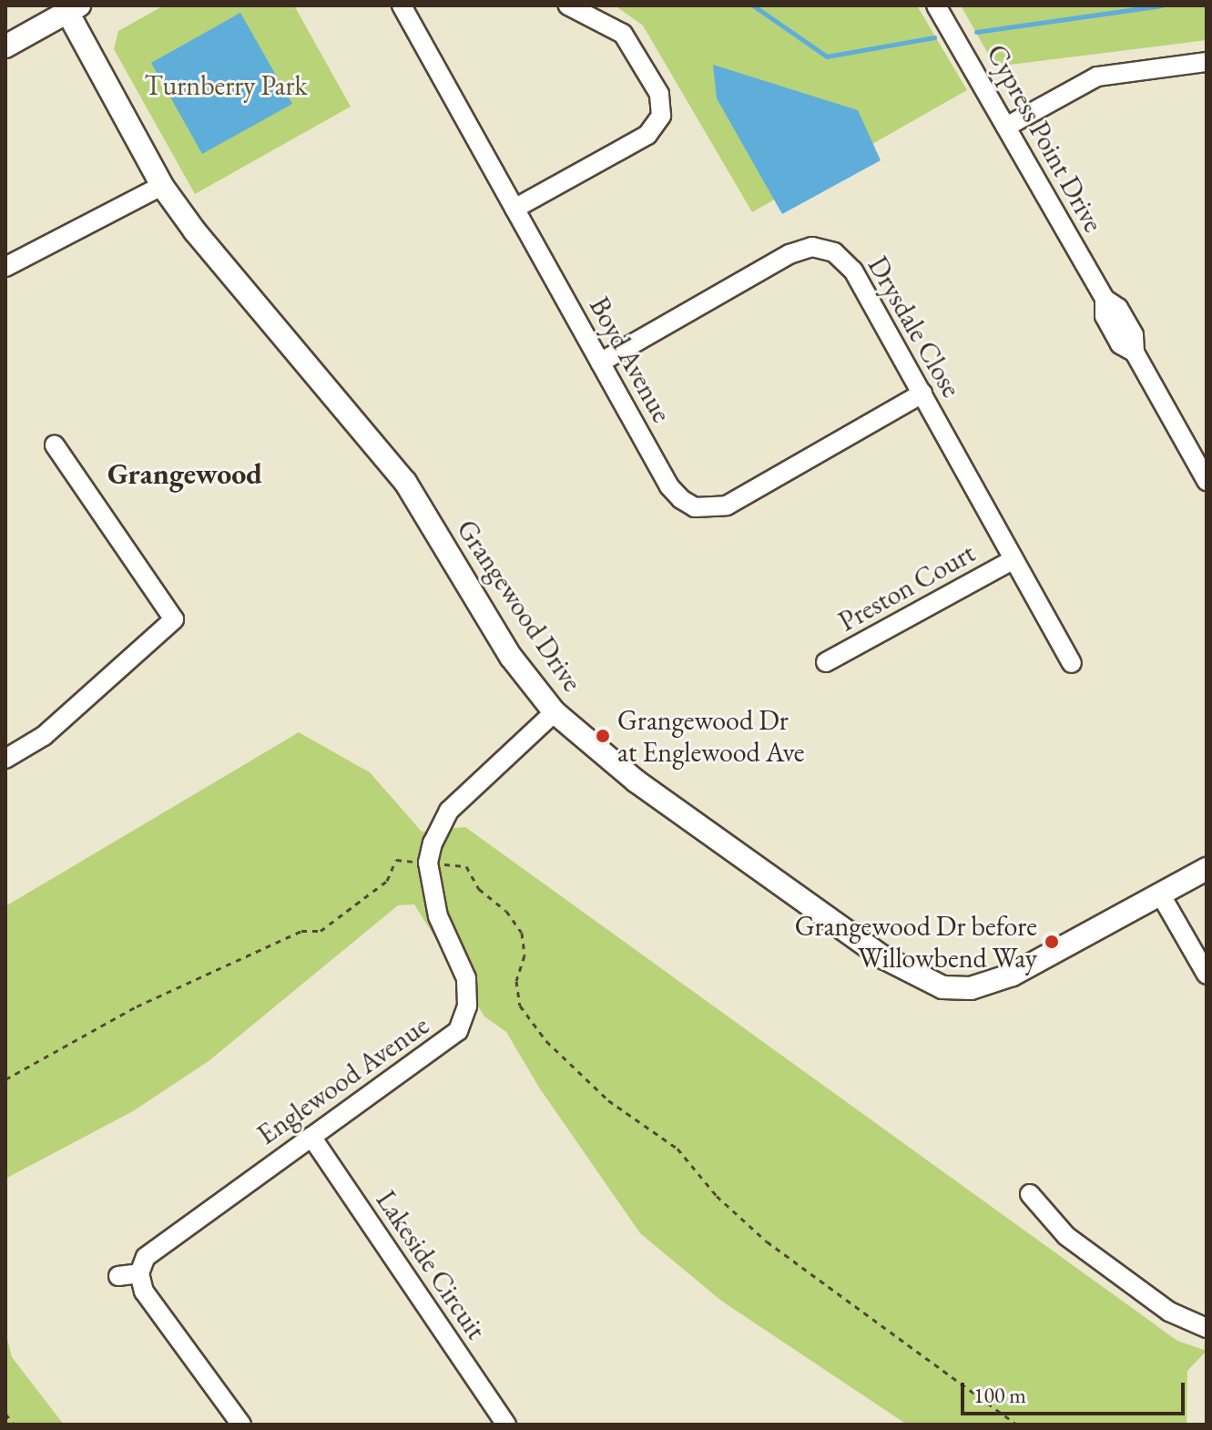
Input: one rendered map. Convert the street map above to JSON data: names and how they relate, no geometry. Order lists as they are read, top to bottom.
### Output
{
  "streets": {
    "street": [
      "Cypress Point Drive",
      "Drysdale Close",
      "Boyd Avenue",
      "Preston Court",
      "Grangewood Drive",
      "Englewood Avenue",
      "Lakeside Circuit"
    ]
  },
  "crossings": [
    ["Drysdale Close", "Boyd Avenue"],
    ["Drysdale Close", "Preston Court"],
    ["Englewood Avenue", "Lakeside Circuit"]
  ],
  "districts": ["Grangewood"],
  "parks": ["Turnberry Park"],
  "places": ["Grangewood Dr at Englewood Ave", "Grangewood Dr before Willowbend Way"],
  "scale_bar": "100 m"
}
